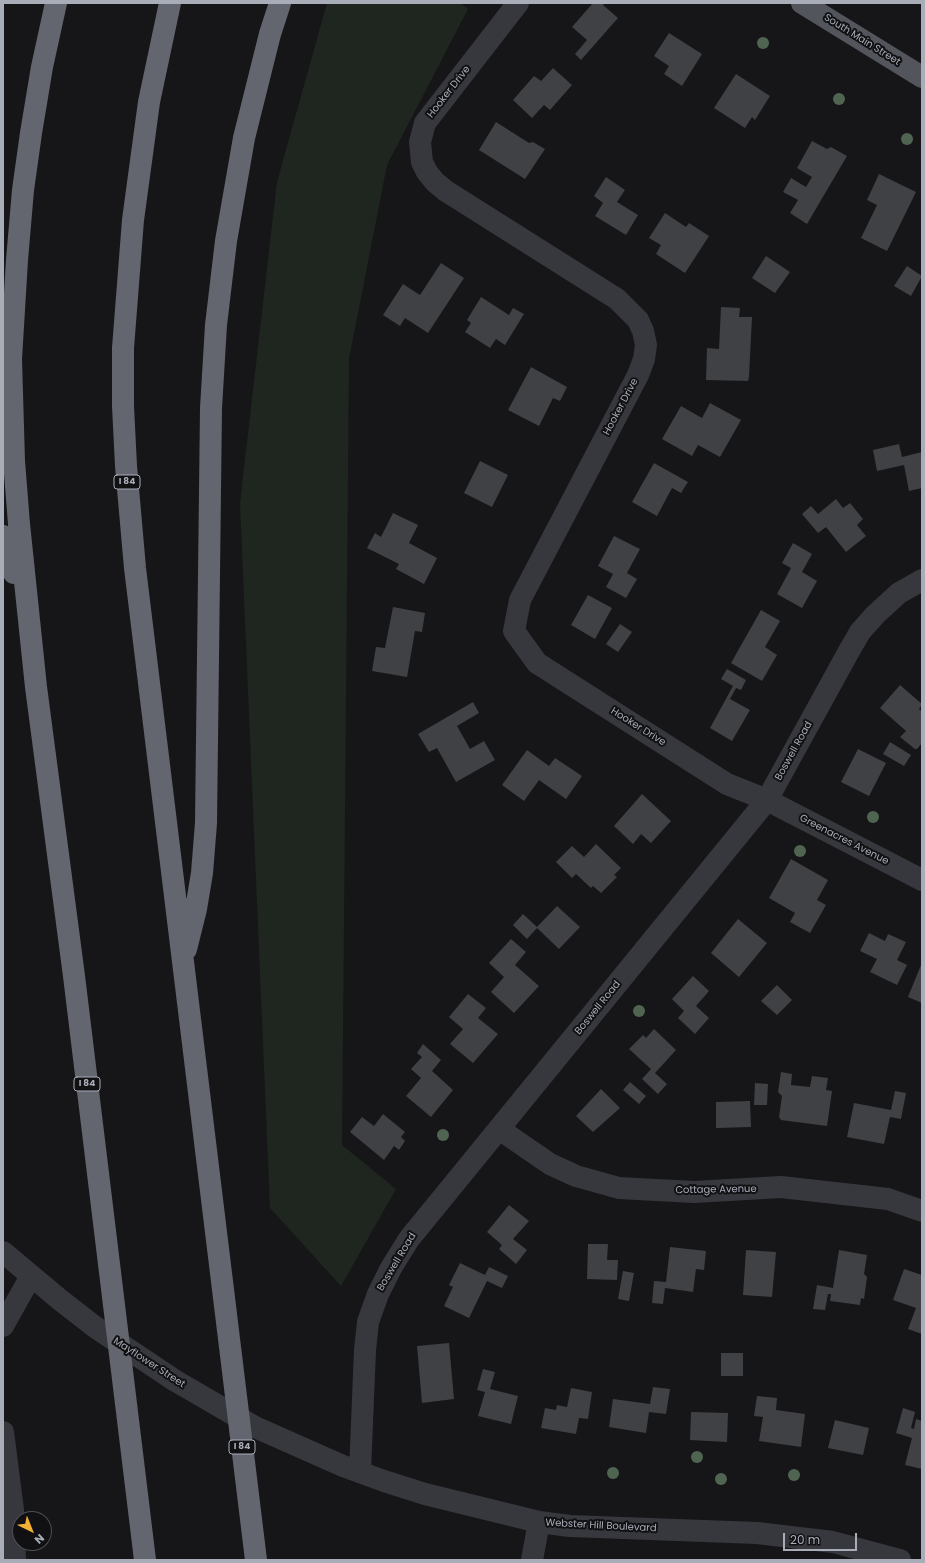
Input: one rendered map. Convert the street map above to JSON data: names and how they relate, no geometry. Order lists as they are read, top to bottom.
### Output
{
  "streets": {
    "highway": ["I 84"],
    "main road": ["South Main Street"],
    "street": [
      "Hooker Drive",
      "Boswell Road",
      "Greenacres Avenue",
      "Cottage Avenue",
      "Mayflower Street",
      "Webster Hill Boulevard"
    ]
  },
  "crossings": [
    ["Hooker Drive", "Boswell Road"],
    ["Hooker Drive", "Greenacres Avenue"],
    ["Boswell Road", "Greenacres Avenue"],
    ["Boswell Road", "Cottage Avenue"],
    ["Boswell Road", "Webster Hill Boulevard"],
    ["Mayflower Street", "Webster Hill Boulevard"]
  ],
  "scale_bar": "20 m",
  "north": "bottom right"
}
